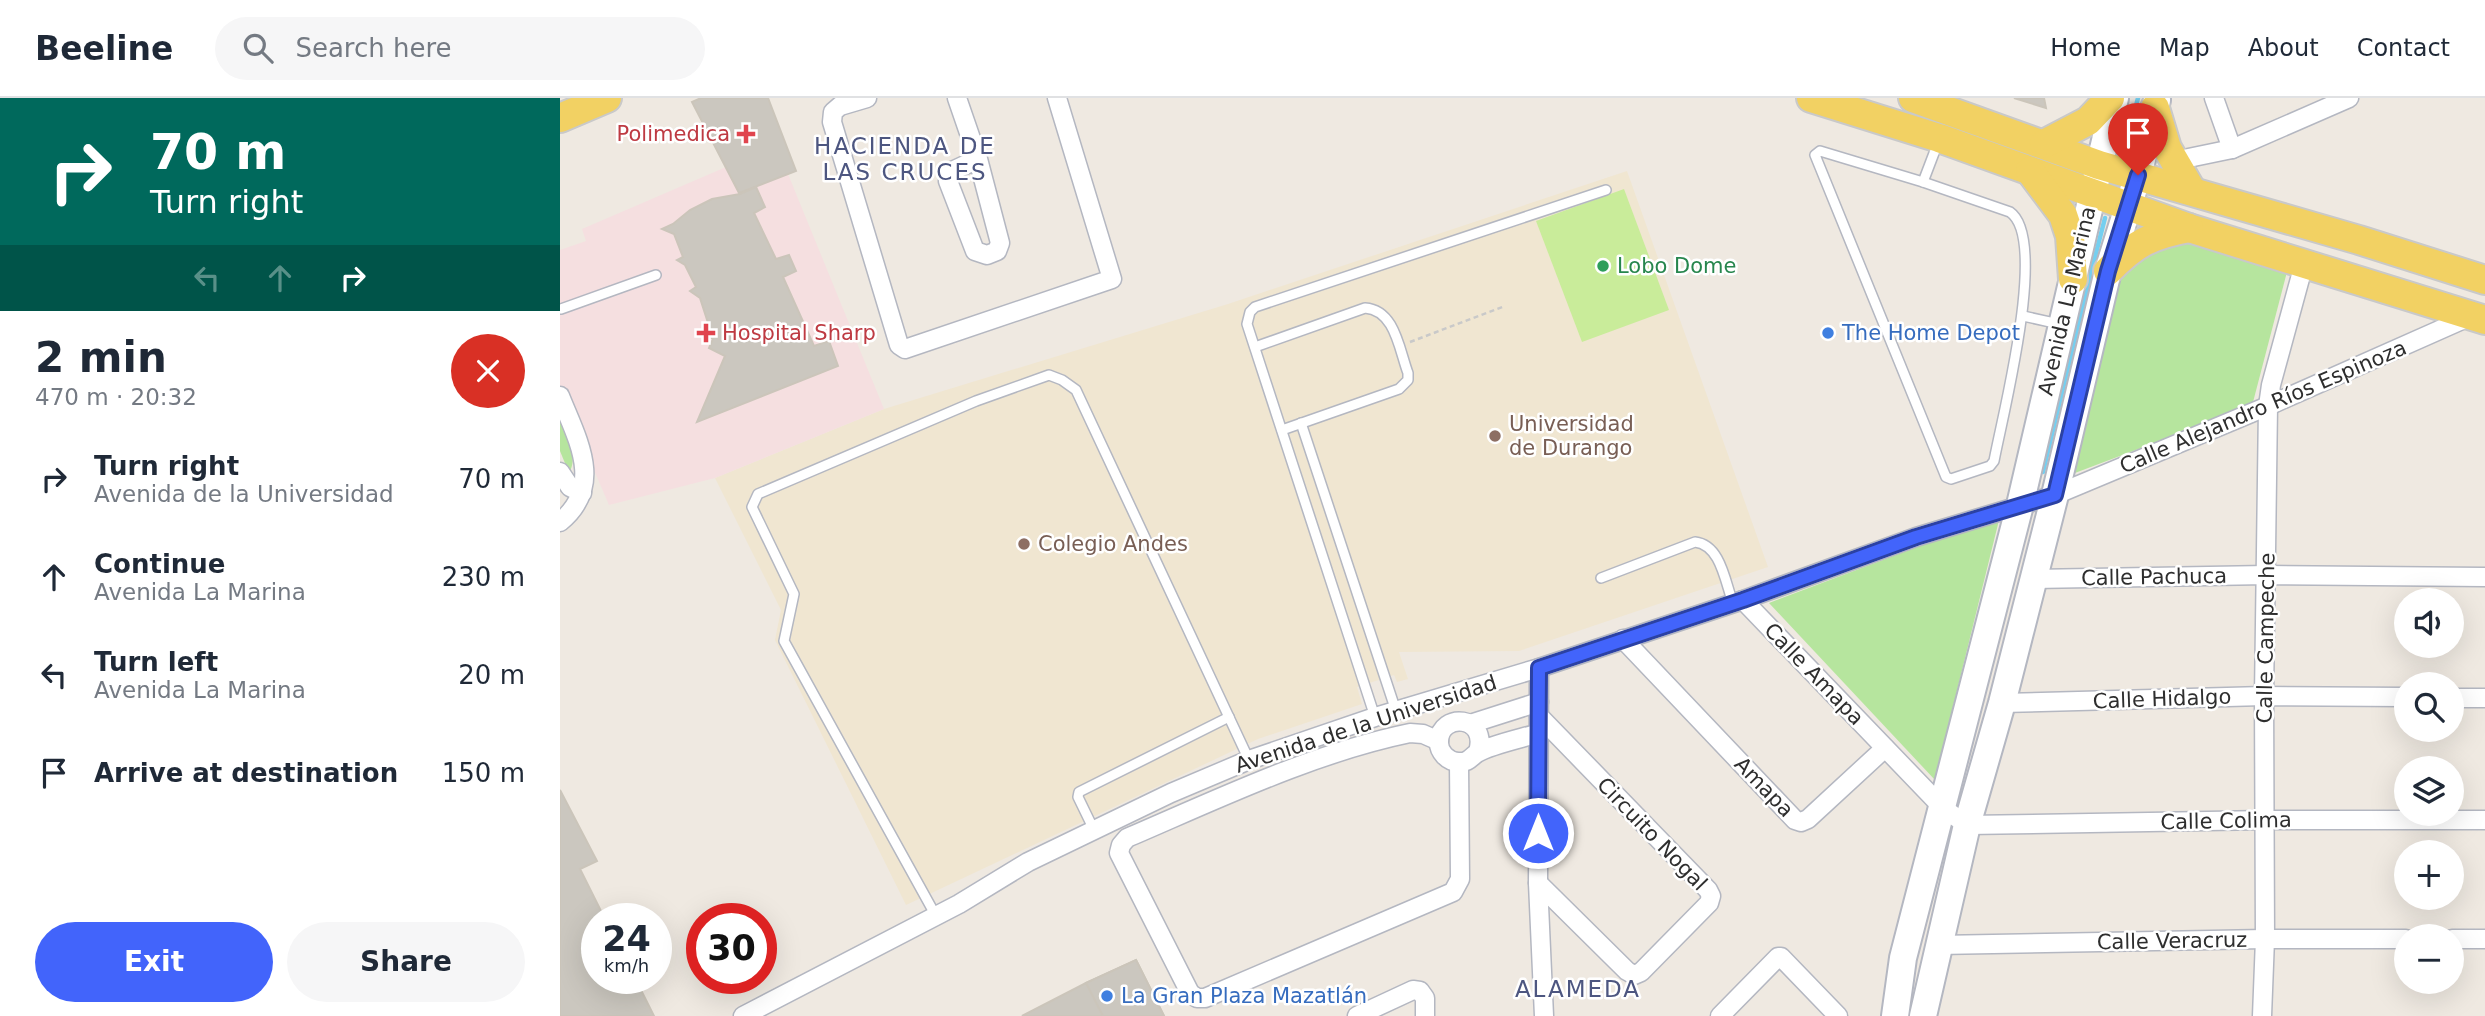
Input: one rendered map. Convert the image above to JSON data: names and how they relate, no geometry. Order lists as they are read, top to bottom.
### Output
{
  "streets": {
    "main road": ["Avenida La Marina"],
    "street": [
      "Calle Alejandro Ríos Espinoza",
      "Calle Pachuca",
      "Calle Campeche",
      "Calle Amapa",
      "Calle Hidalgo",
      "Avenida de la Universidad",
      "Amapa",
      "Calle Colima",
      "Circuito Nogal",
      "Calle Veracruz"
    ]
  },
  "crossings": [
    ["Avenida La Marina", "Calle Alejandro Ríos Espinoza"],
    ["Avenida La Marina", "Calle Pachuca"],
    ["Avenida La Marina", "Calle Hidalgo"],
    ["Avenida La Marina", "Avenida de la Universidad"],
    ["Avenida La Marina", "Calle Colima"],
    ["Avenida La Marina", "Calle Veracruz"],
    ["Calle Alejandro Ríos Espinoza", "Calle Campeche"],
    ["Calle Pachuca", "Calle Campeche"],
    ["Calle Campeche", "Calle Hidalgo"],
    ["Calle Campeche", "Calle Colima"],
    ["Calle Campeche", "Calle Veracruz"],
    ["Calle Amapa", "Avenida de la Universidad"],
    ["Calle Amapa", "Amapa"],
    ["Avenida de la Universidad", "Amapa"]
  ],
  "districts": ["HACIENDA DE LAS CRUCES", "ALAMEDA"],
  "places": {
    "health": ["Polimedica", "Hospital Sharp"],
    "other": [
      "Lobo Dome",
      "The Home Depot",
      "Universidad de Durango",
      "Colegio Andes",
      "La Gran Plaza Mazatlán"
    ]
  },
  "page": {
    "header": "Beeline",
    "search": "Search here",
    "nav": [
      "Home",
      "Map",
      "About",
      "Contact"
    ],
    "turn": ["70 m", "Turn right"],
    "heading": ["2 min", "470 m · 20:32"],
    "list": [
      {
        "name": "Turn right",
        "note": "Avenida de la Universidad",
        "value": "70 m"
      },
      {
        "name": "Continue",
        "note": "Avenida La Marina",
        "value": "230 m"
      },
      {
        "name": "Turn left",
        "note": "Avenida La Marina",
        "value": "20 m"
      },
      {
        "name": "Arrive at destination",
        "value": "150 m"
      }
    ],
    "map_buttons": ["+", "−"],
    "speed": "24 km/h",
    "limit": "30",
    "buttons": ["Exit", "Share"]
  }
}
